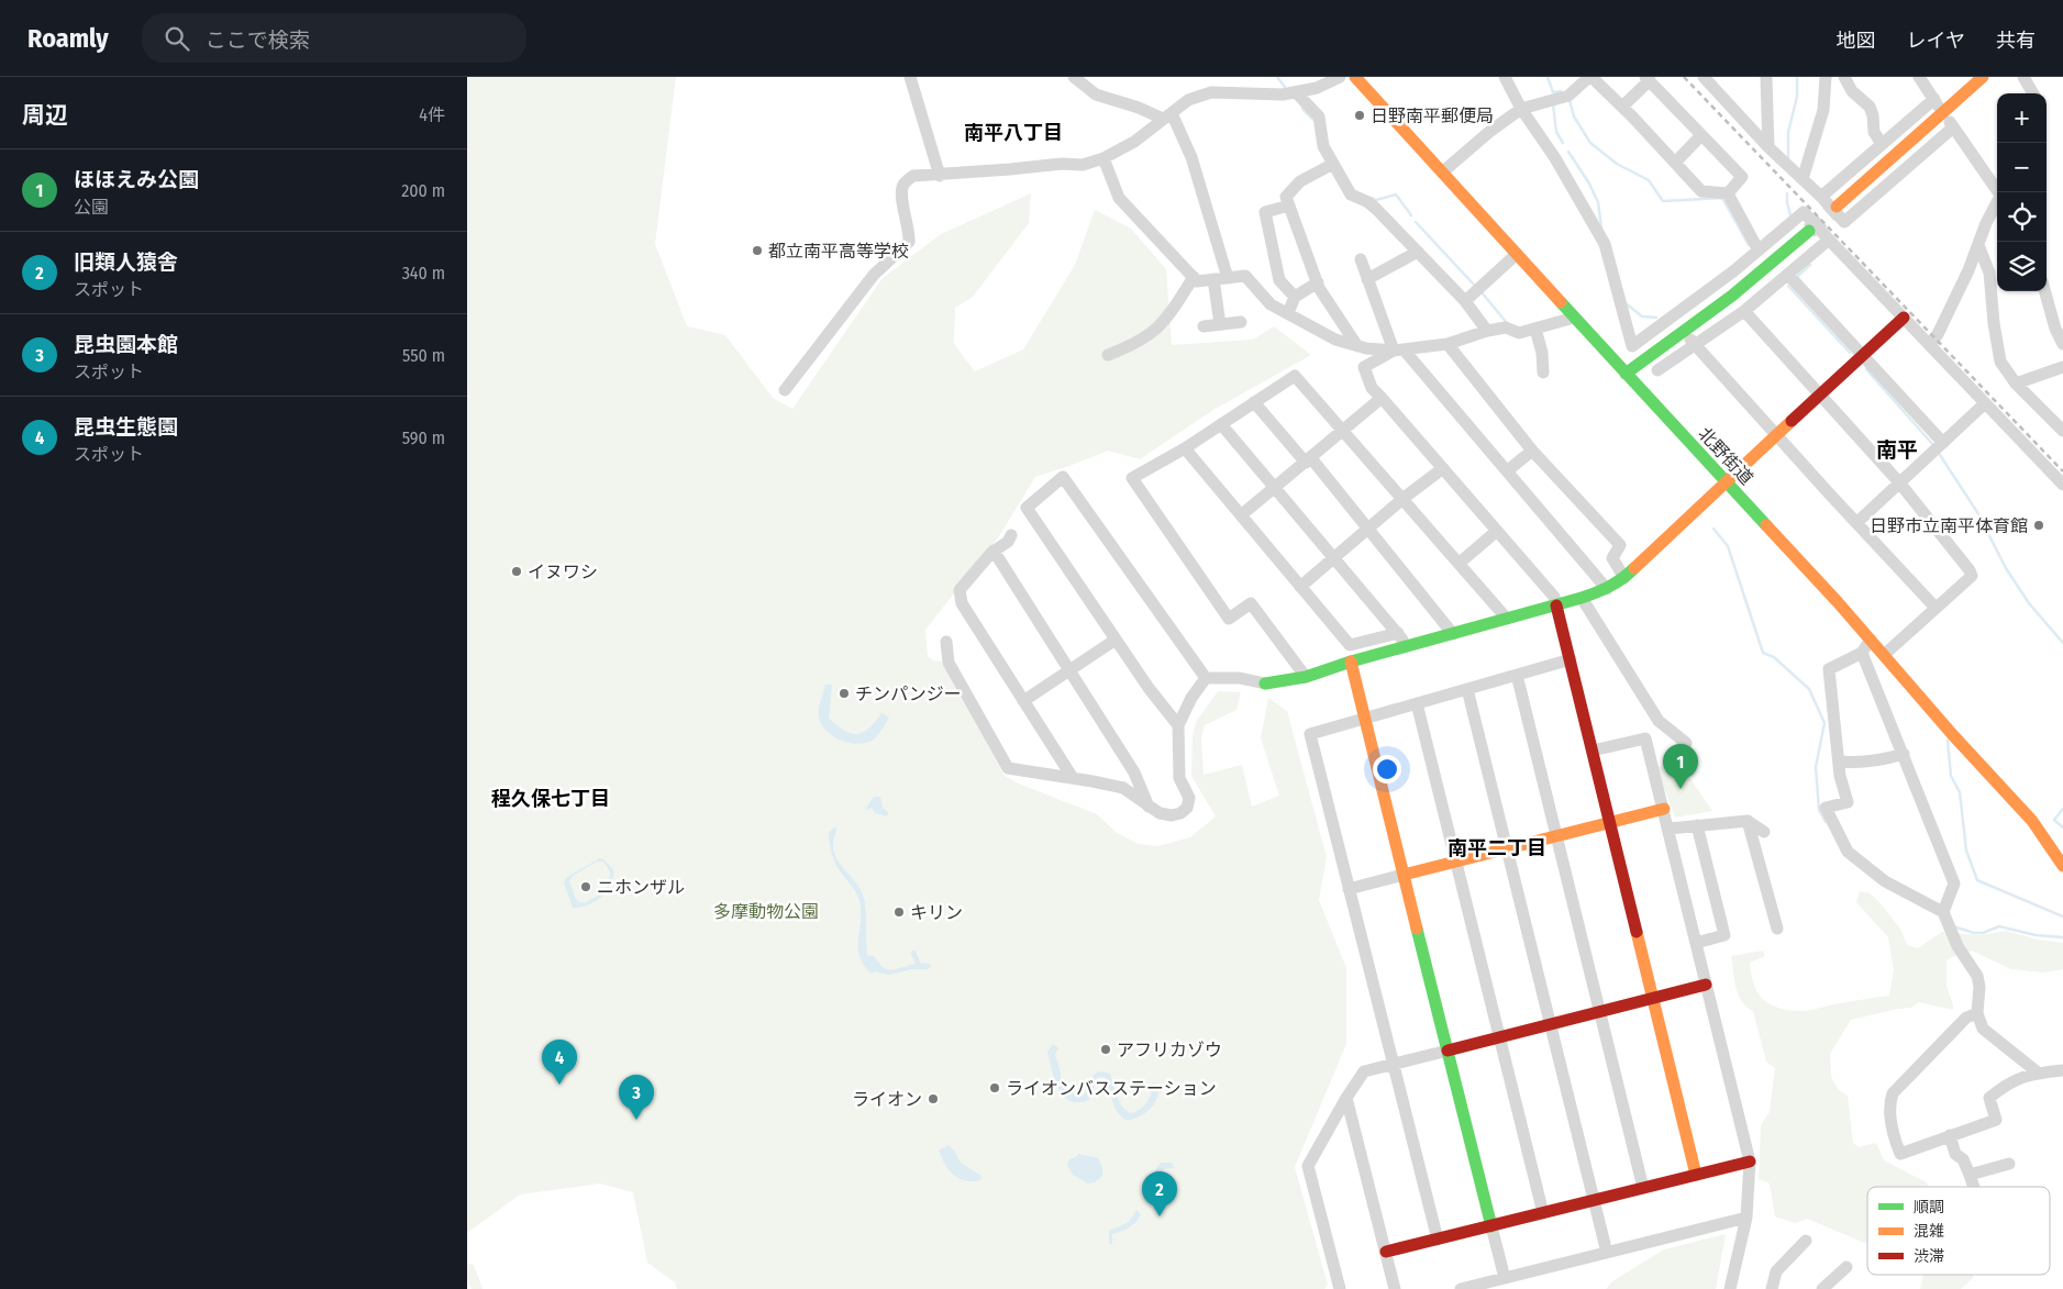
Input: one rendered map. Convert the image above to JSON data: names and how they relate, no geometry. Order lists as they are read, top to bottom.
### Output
{
  "streets": {
    "street": ["北野街道"]
  },
  "districts": [
    "南平八丁目",
    "南平",
    "程久保七丁目",
    "南平二丁目"
  ],
  "parks": ["多摩動物公園"],
  "places": [
    "日野南平郵便局",
    "都立南平高等学校",
    "日野市立南平体育館",
    "イヌワシ",
    "チンパンジー",
    "ニホンザル",
    "キリン",
    "アフリカゾウ",
    "ライオンバスステーション",
    "ライオン"
  ],
  "legend": ["順調", "混雑", "渋滞"],
  "page": {
    "header": "Roamly",
    "search": "ここで検索",
    "nav": ["地図", "レイヤ", "共有"],
    "heading": ["周辺", "4件"],
    "map_buttons": ["+", "−"],
    "list": [
      {
        "mark": "1",
        "name": "ほほえみ公園",
        "note": "公園",
        "value": "200 m"
      },
      {
        "mark": "2",
        "name": "旧類人猿舎",
        "note": "スポット",
        "value": "340 m"
      },
      {
        "mark": "3",
        "name": "昆虫園本館",
        "note": "スポット",
        "value": "550 m"
      },
      {
        "mark": "4",
        "name": "昆虫生態園",
        "note": "スポット",
        "value": "590 m"
      }
    ],
    "pins": [
      "1",
      "4",
      "3",
      "2"
    ]
  }
}
